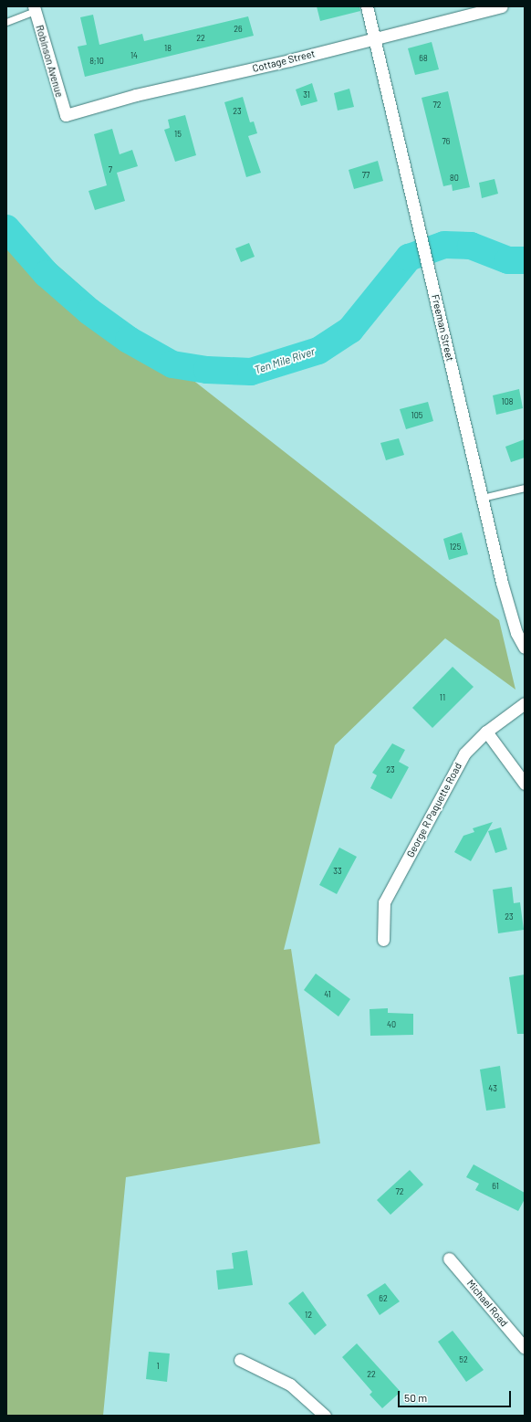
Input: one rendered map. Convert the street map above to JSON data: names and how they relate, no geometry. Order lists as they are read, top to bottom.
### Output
{
  "streets": {
    "street": [
      "Robinson Avenue",
      "Cottage Street",
      "Freeman Street",
      "George R Paquette Road",
      "Michael Road"
    ]
  },
  "crossings": [
    ["Robinson Avenue", "Cottage Street"],
    ["Cottage Street", "Freeman Street"]
  ],
  "water": ["Ten Mile River"],
  "house_numbers": [
    "26",
    "22",
    "18",
    "14",
    "68",
    "8;10",
    "31",
    "72",
    "23",
    "15",
    "76",
    "7",
    "77",
    "80",
    "108",
    "105",
    "125",
    "11",
    "23",
    "33",
    "23",
    "41",
    "40",
    "43",
    "61",
    "72",
    "62",
    "12",
    "52",
    "1",
    "22"
  ],
  "scale_bar": "50 m"
}
